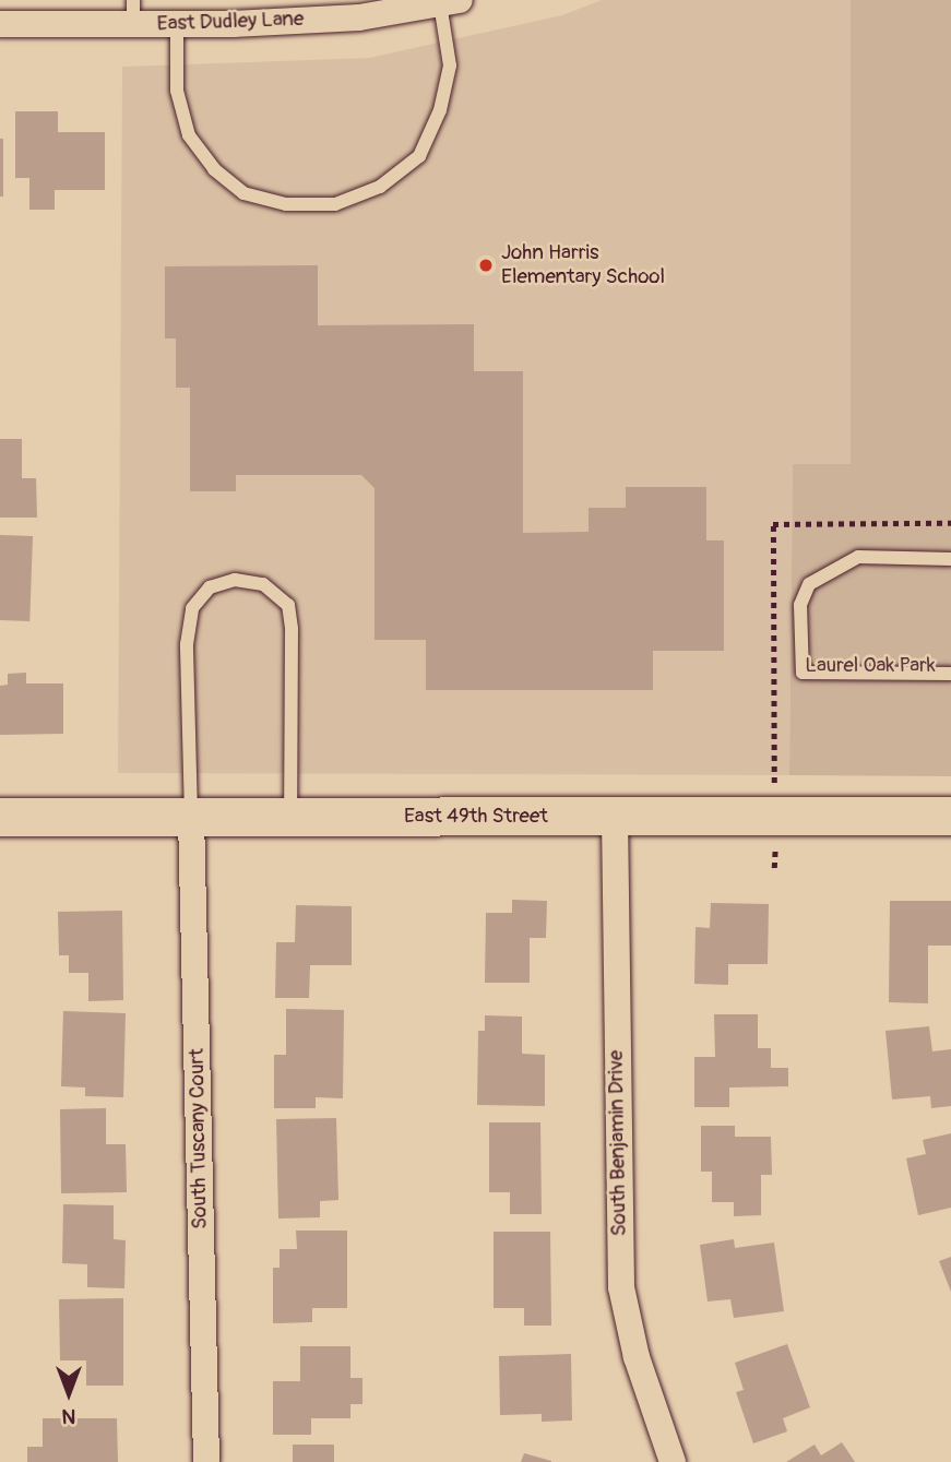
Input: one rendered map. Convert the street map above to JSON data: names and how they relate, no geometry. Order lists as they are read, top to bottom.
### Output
{
  "streets": {
    "street": [
      "East Dudley Lane",
      "East 49th Street",
      "South Tuscany Court",
      "South Benjamin Drive"
    ]
  },
  "crossings": [
    ["East 49th Street", "South Tuscany Court"],
    ["East 49th Street", "South Benjamin Drive"]
  ],
  "parks": ["Laurel Oak Park"],
  "places": ["John Harris Elementary School"],
  "north": "bottom"
}
